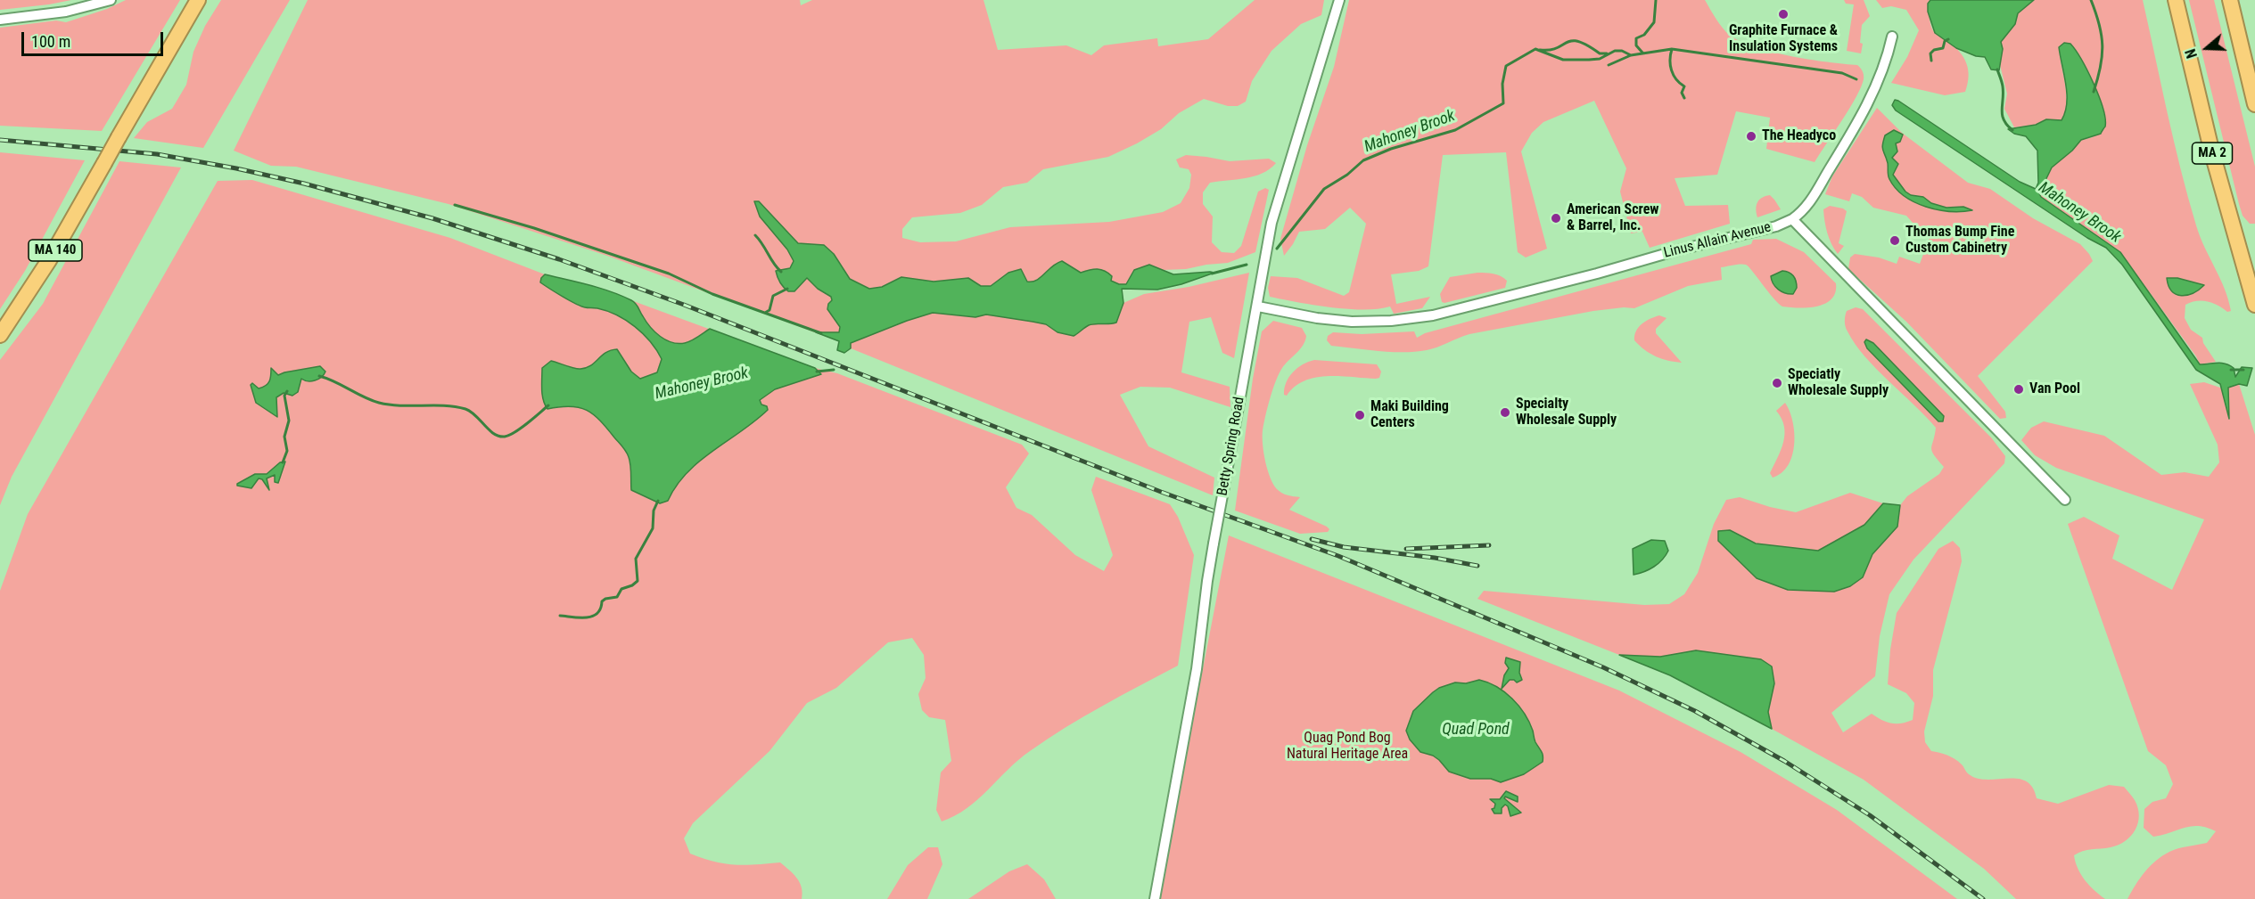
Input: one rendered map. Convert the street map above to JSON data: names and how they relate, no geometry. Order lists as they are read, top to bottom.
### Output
{
  "streets": {
    "highway": ["MA 2", "MA 140"],
    "street": ["Linus Allain Avenue", "Betty Spring Road"]
  },
  "crossings": [
    ["Linus Allain Avenue", "Betty Spring Road"]
  ],
  "water": ["Mahoney Brook", "Quad Pond"],
  "parks": ["Quag Pond Bog Natural Heritage Area"],
  "places": [
    "Graphite Furnace & Insulation Systems",
    "The Headyco",
    "American Screw & Barrel, Inc.",
    "Thomas Bump Fine Custom Cabinetry",
    "Speciatly Wholesale Supply",
    "Van Pool",
    "Specialty Wholesale Supply",
    "Maki Building Centers"
  ],
  "scale_bar": "100 m",
  "north": "left"
}
